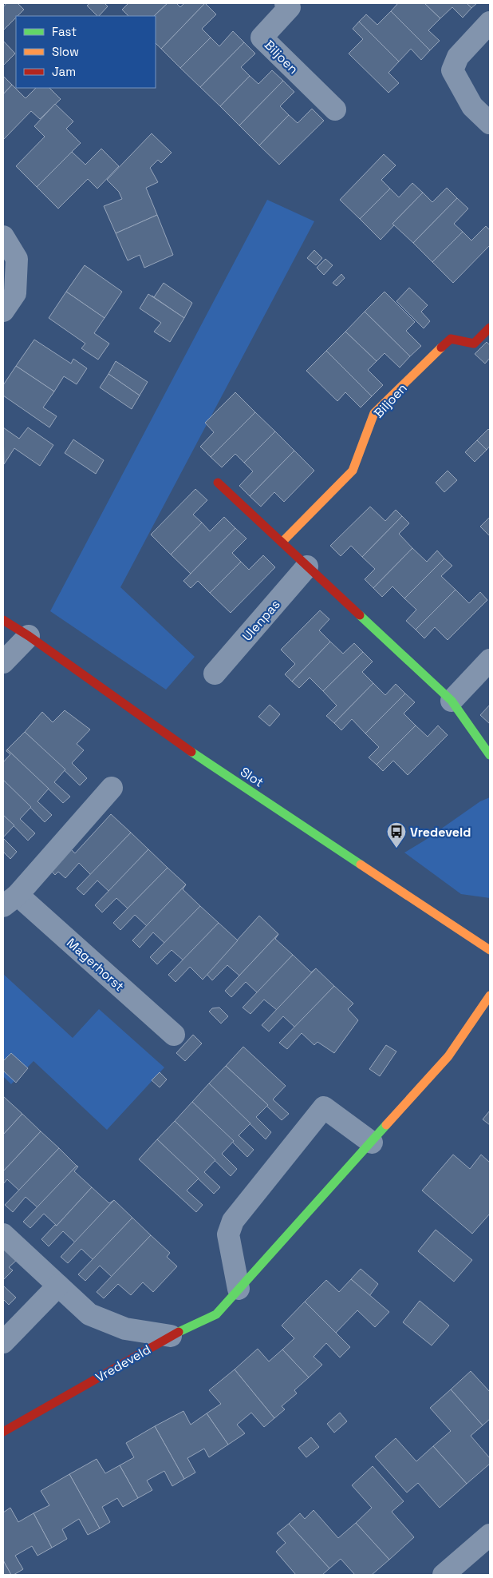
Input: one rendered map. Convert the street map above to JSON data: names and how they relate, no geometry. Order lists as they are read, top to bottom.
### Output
{
  "streets": {
    "street": [
      "Biljoen",
      "Ulenpas",
      "Slot",
      "Magerhorst",
      "Vredeveld"
    ]
  },
  "places": {
    "bus stop": ["Vredeveld"]
  },
  "legend": ["Fast", "Slow", "Jam"]
}
